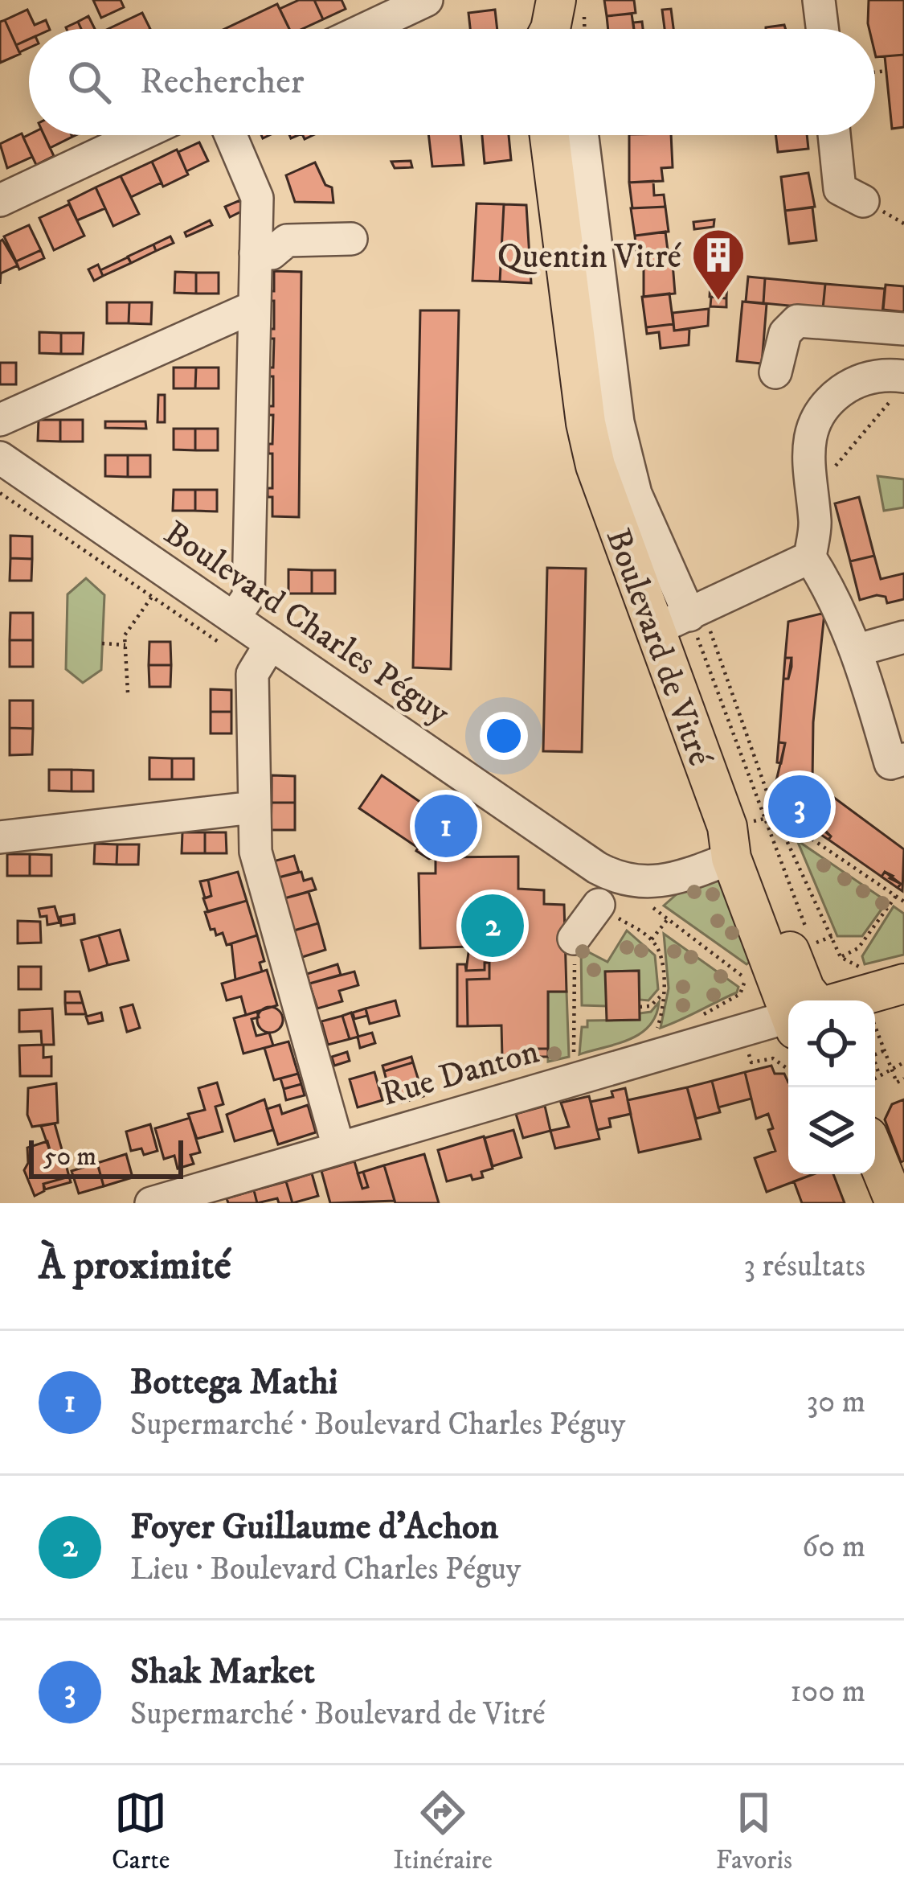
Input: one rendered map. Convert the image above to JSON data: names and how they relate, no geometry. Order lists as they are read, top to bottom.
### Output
{
  "streets": {
    "main road": ["Boulevard de Vitré"],
    "street": ["Boulevard Charles Péguy", "Rue Danton"]
  },
  "crossings": [
    ["Boulevard Charles Péguy", "Boulevard de Vitré"]
  ],
  "places": {
    "building": ["Quentin Vitré"]
  },
  "scale_bar": "50 m",
  "page": {
    "search": "Rechercher",
    "pins": ["3", "1", "2"],
    "scale": "50 m",
    "heading": ["À proximité", "3 résultats"],
    "list": [
      {
        "mark": "1",
        "name": "Bottega Mathi",
        "note": "Supermarché · Boulevard Charles Péguy",
        "value": "30 m"
      },
      {
        "mark": "2",
        "name": "Foyer Guillaume d'Achon",
        "note": "Lieu · Boulevard Charles Péguy",
        "value": "60 m"
      },
      {
        "mark": "3",
        "name": "Shak Market",
        "note": "Supermarché · Boulevard de Vitré",
        "value": "100 m"
      }
    ],
    "nav": ["Carte", "Itinéraire", "Favoris"]
  }
}
